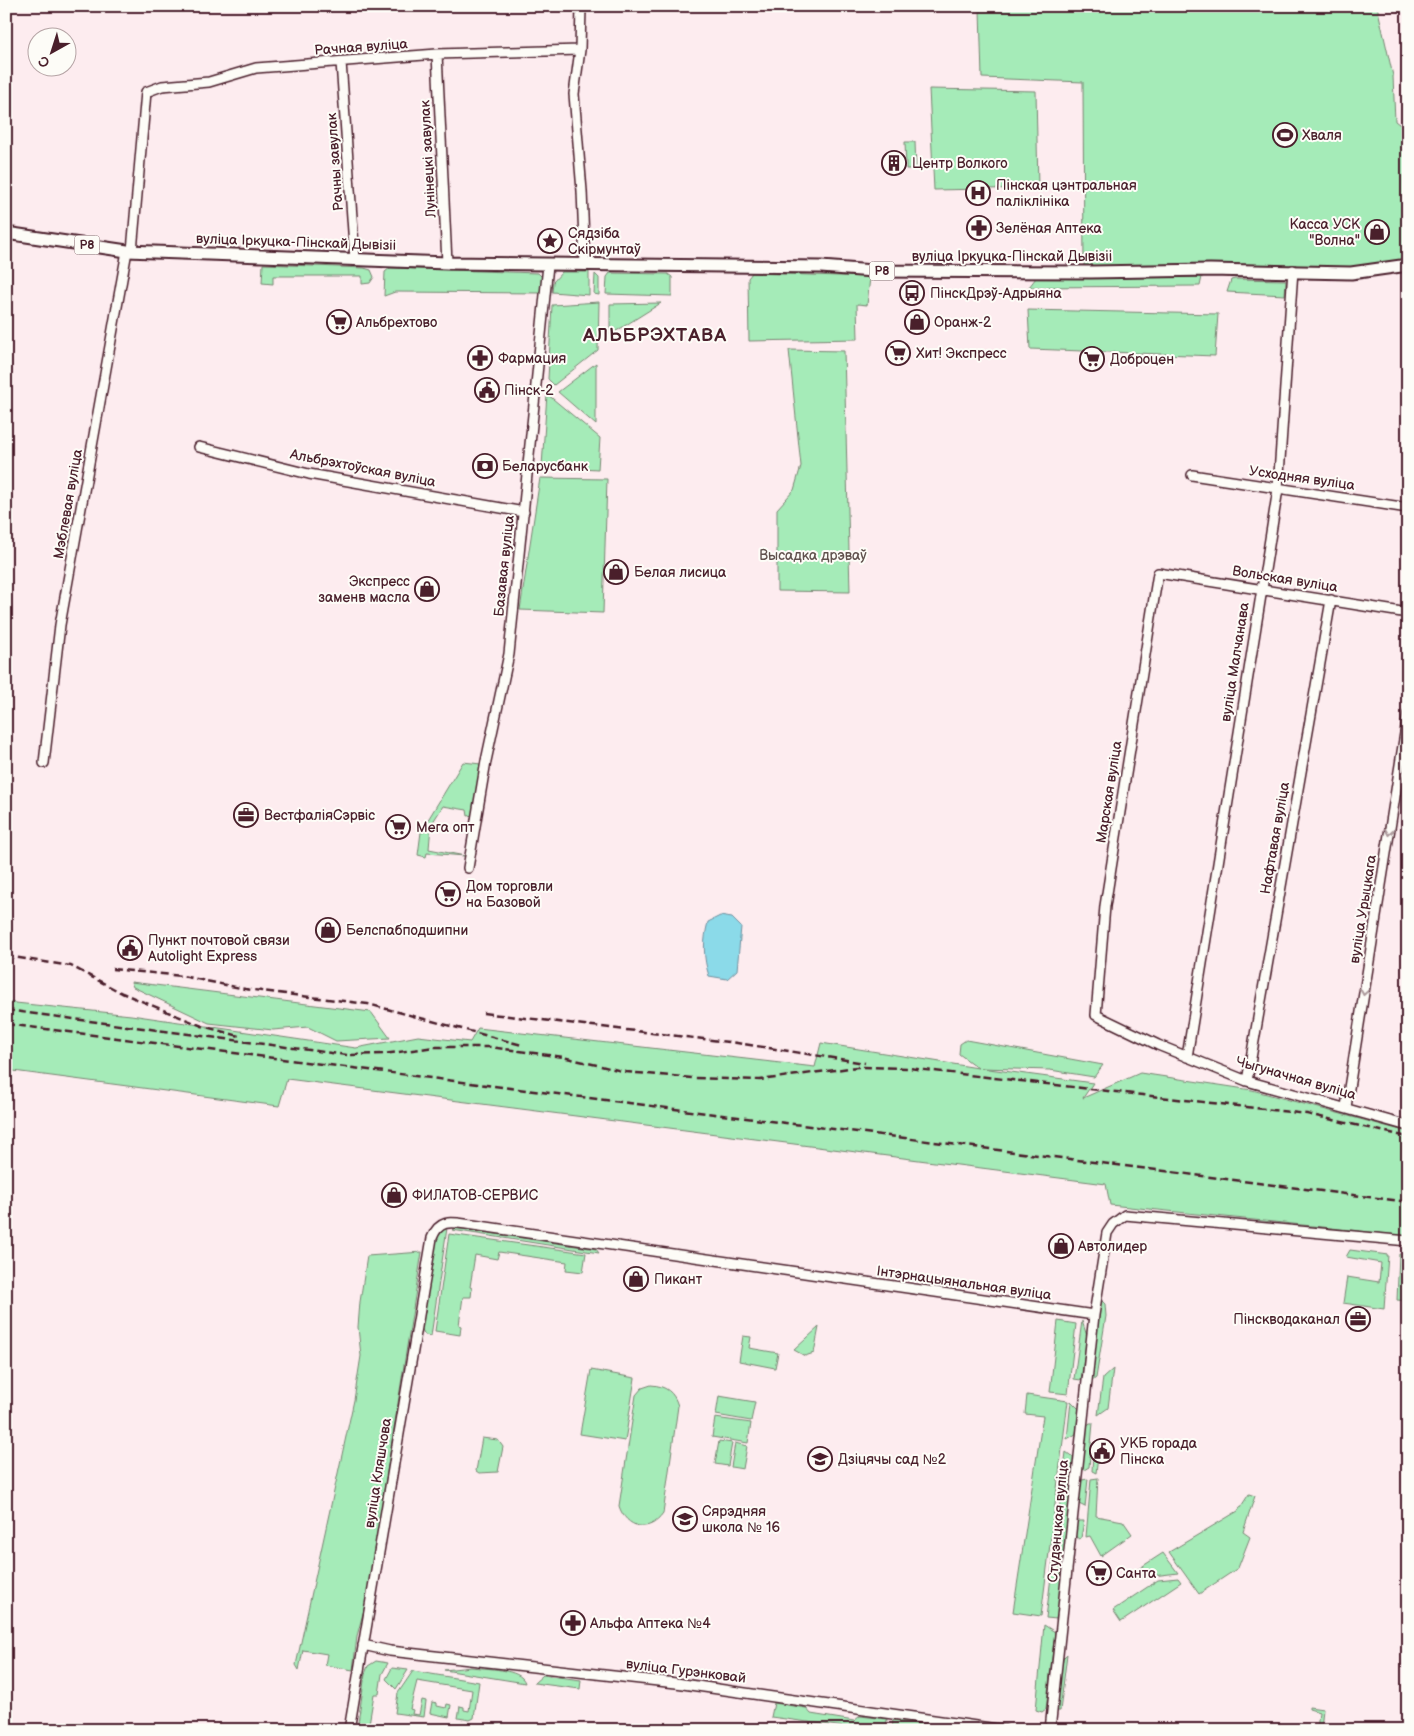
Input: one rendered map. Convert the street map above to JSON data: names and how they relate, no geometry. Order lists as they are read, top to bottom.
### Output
{
  "streets": {
    "main road": ["вуліца Іркуцка-Пінскай Дывізіі", "Р8"],
    "street": [
      "Рачная вуліца",
      "Лунінецкі завулак",
      "Рачны завулак",
      "Альбрэхтоўская вуліца",
      "Усходняя вуліца",
      "Мэблевая вуліца",
      "Базавая вуліца",
      "Вольская вуліца",
      "вуліца Малчанава",
      "Марская вуліца",
      "Нафтавая вуліца",
      "вуліца Урыцкага",
      "Чыгуначная вуліца",
      "Інтэрнацыянальная вуліца",
      "вуліца Кляшчова",
      "Студэнцкая вуліца",
      "вуліца Гурэнковай"
    ]
  },
  "crossings": [
    ["Рачная вуліца", "Лунінецкі завулак"],
    ["Рачная вуліца", "Рачны завулак"],
    ["Рачная вуліца", "Мэблевая вуліца"],
    ["Лунінецкі завулак", "вуліца Іркуцка-Пінскай Дывізіі"],
    ["Рачны завулак", "вуліца Іркуцка-Пінскай Дывізіі"],
    ["вуліца Іркуцка-Пінскай Дывізіі", "Мэблевая вуліца"],
    ["вуліца Іркуцка-Пінскай Дывізіі", "Базавая вуліца"],
    ["вуліца Іркуцка-Пінскай Дывізіі", "вуліца Малчанава"],
    ["Альбрэхтоўская вуліца", "Базавая вуліца"],
    ["Усходняя вуліца", "вуліца Малчанава"],
    ["Вольская вуліца", "вуліца Малчанава"],
    ["Вольская вуліца", "Марская вуліца"],
    ["Вольская вуліца", "Нафтавая вуліца"],
    ["вуліца Малчанава", "Чыгуначная вуліца"],
    ["Марская вуліца", "Чыгуначная вуліца"],
    ["Нафтавая вуліца", "Чыгуначная вуліца"],
    ["вуліца Урыцкага", "Чыгуначная вуліца"],
    ["Інтэрнацыянальная вуліца", "вуліца Кляшчова"],
    ["Інтэрнацыянальная вуліца", "Студэнцкая вуліца"],
    ["вуліца Кляшчова", "вуліца Гурэнковай"]
  ],
  "one_way": ["вуліца Урыцкага"],
  "districts": ["АЛЬБРЭХТАВА"],
  "parks": ["Высадка дрэваў"],
  "places": {
    "sports": ["Хваля"],
    "building": ["Центр Волкого"],
    "hospital": ["Пінская цэнтральная паліклініка"],
    "pharmacy": ["Зелёная Аптека", "Фармация", "Альфа Аптека №4"],
    "shop": [
      "Касса УСК \"Волна\"",
      "Оранж-2",
      "Белая лисица",
      "Экспресс заменв масла",
      "Белспабподшипни",
      "ФИЛАТОВ-СЕРВИС",
      "Автолидер",
      "Пикант"
    ],
    "place": ["Сядзіба Скірмунтаў"],
    "bus stop": ["ПінскДрэў-Адрыяна"],
    "supermarket": [
      "Альбрехтово",
      "Хит! Экспресс",
      "Доброцен",
      "Мега опт",
      "Дом торговли на Базовой",
      "Санта"
    ],
    "public building": ["Пінск-2", "Пункт почтовой связи Autolight Express", "УКБ горада Пінска"],
    "bank": ["Беларусбанк"],
    "office": ["ВестфаліяСэрвіс", "Пінскводаканал"],
    "school or university": ["Дзіцячы сад №2", "Сярэдняя школа № 16"]
  },
  "north": "bottom left"
}
